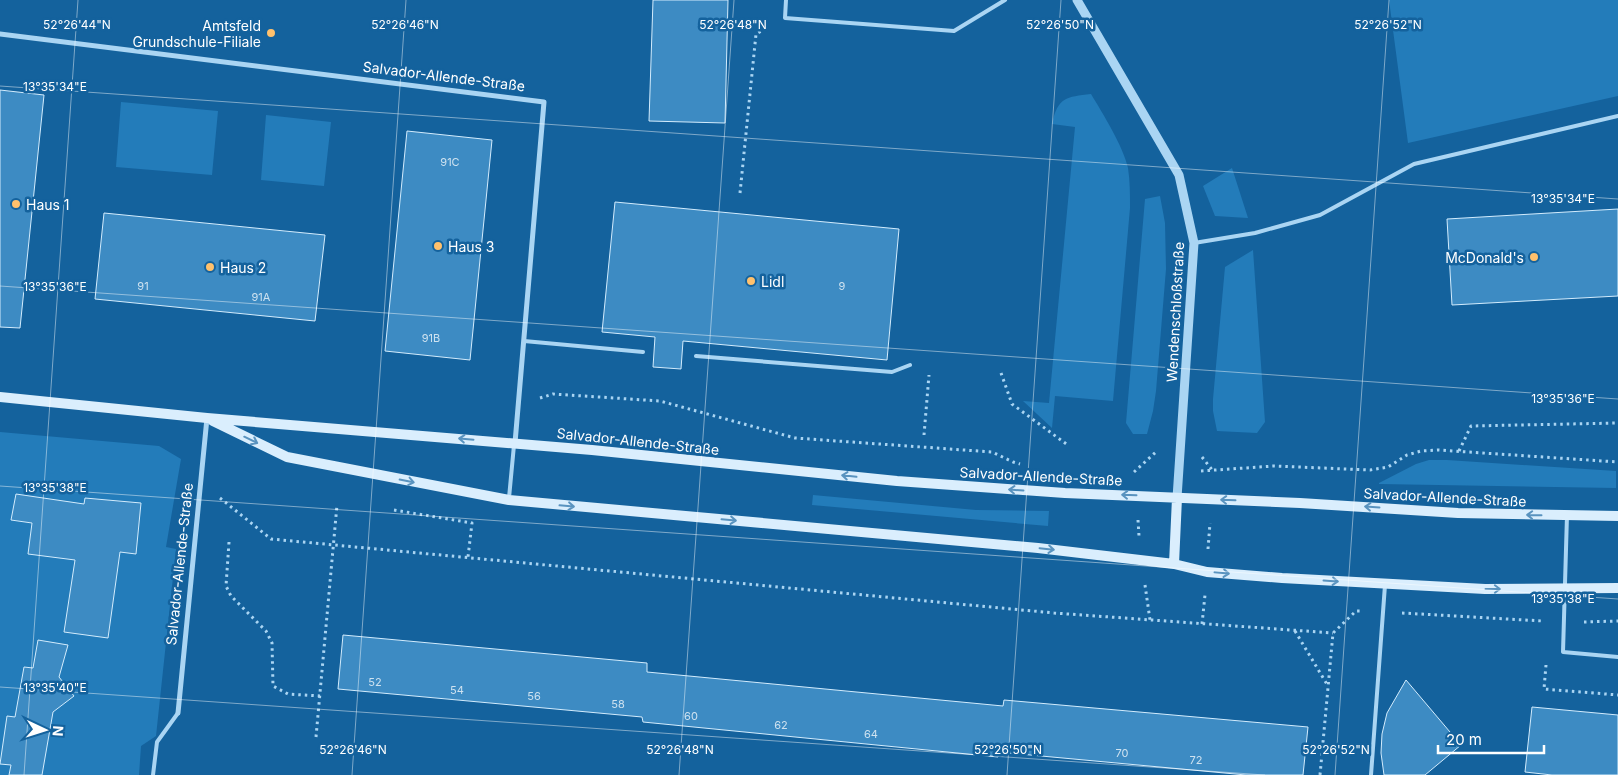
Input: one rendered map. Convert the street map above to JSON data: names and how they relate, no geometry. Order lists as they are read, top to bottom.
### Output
{
  "streets": {
    "main road": ["Salvador-Allende-Straße", "Wendenschloßstraße"]
  },
  "crossings": [
    ["Salvador-Allende-Straße", "Wendenschloßstraße"]
  ],
  "places": [
    "Amtsfeld Grundschule-Filiale",
    "Haus 1",
    "Haus 3",
    "McDonald's",
    "Haus 2",
    "Lidl"
  ],
  "house_numbers": [
    "91C",
    "91",
    "9",
    "91A",
    "91B",
    "52",
    "54",
    "56",
    "58",
    "60",
    "62",
    "64",
    "70",
    "72"
  ],
  "scale_bar": "20 m",
  "north": "right",
  "coordinates": [
    "52°26'44\"N",
    "52°26'46\"N",
    "52°26'48\"N",
    "52°26'50\"N",
    "52°26'52\"N",
    "13°35'34\"E",
    "13°35'36\"E",
    "13°35'38\"E",
    "13°35'40\"E"
  ]
}
